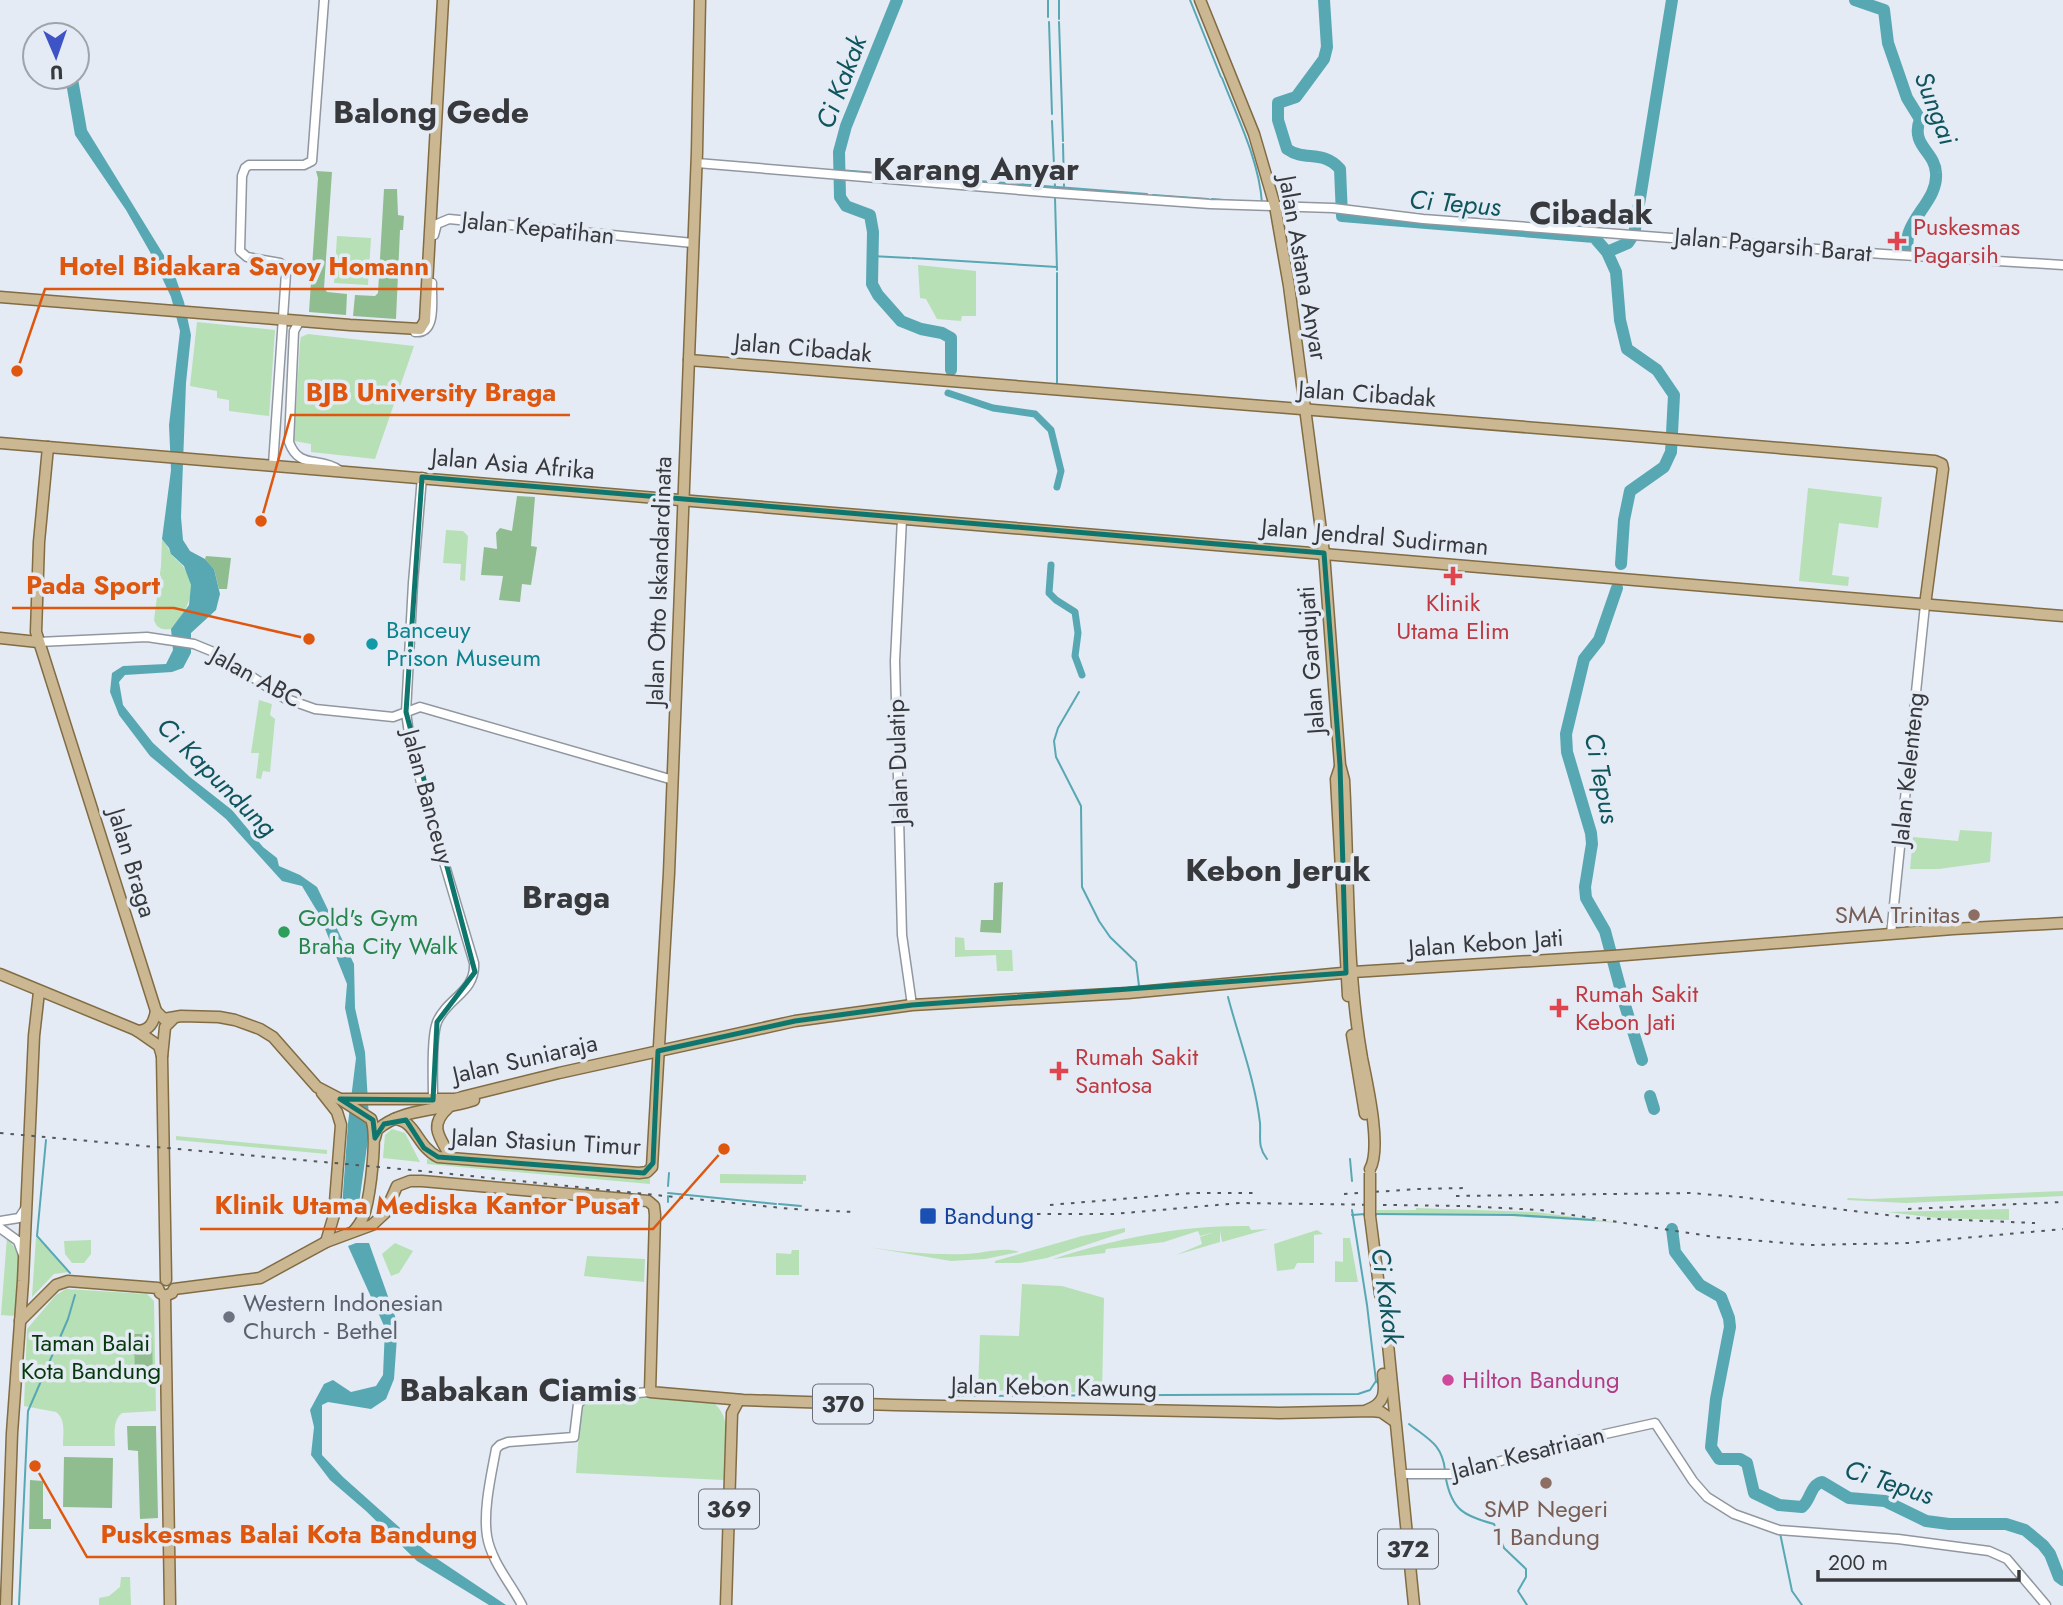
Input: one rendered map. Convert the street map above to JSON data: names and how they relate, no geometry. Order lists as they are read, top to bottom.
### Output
{
  "streets": {
    "main road": [
      "Jalan Astana Anyar",
      "Jalan Cibadak",
      "Jalan Asia Afrika",
      "Jalan Jendral Sudirman",
      "Jalan Otto Iskandardinata",
      "Jalan Gardujati",
      "Jalan Braga",
      "Jalan Kebon Jati",
      "Jalan Suniaraja",
      "Jalan Stasiun Timur",
      "Jalan Kebon Kawung",
      "370",
      "369",
      "372"
    ],
    "street": [
      "Jalan Kepatihan",
      "Jalan Pagarsih Barat",
      "Jalan ABC",
      "Jalan Dulatip",
      "Jalan Kelenteng",
      "Jalan Banceuy",
      "Jalan Kesatriaan"
    ]
  },
  "crossings": [
    ["Jalan Kepatihan", "Jalan Otto Iskandardinata"],
    ["Jalan Pagarsih Barat", "Jalan Astana Anyar"],
    ["Jalan Pagarsih Barat", "Jalan Otto Iskandardinata"],
    ["Jalan Astana Anyar", "Jalan Cibadak"],
    ["Jalan Astana Anyar", "Jalan Jendral Sudirman"],
    ["Jalan Astana Anyar", "Jalan Gardujati"],
    ["Jalan Cibadak", "Jalan Jendral Sudirman"],
    ["Jalan Cibadak", "Jalan Otto Iskandardinata"],
    ["Jalan Cibadak", "Jalan Kelenteng"],
    ["Jalan Asia Afrika", "Jalan Jendral Sudirman"],
    ["Jalan Asia Afrika", "Jalan Otto Iskandardinata"],
    ["Jalan Asia Afrika", "Jalan Banceuy"],
    ["Jalan Asia Afrika", "Jalan Braga"],
    ["Jalan Jendral Sudirman", "Jalan Otto Iskandardinata"],
    ["Jalan Jendral Sudirman", "Jalan Gardujati"],
    ["Jalan Jendral Sudirman", "Jalan Dulatip"],
    ["Jalan Jendral Sudirman", "Jalan Kelenteng"],
    ["Jalan Otto Iskandardinata", "Jalan ABC"],
    ["Jalan Otto Iskandardinata", "Jalan Suniaraja"],
    ["Jalan Otto Iskandardinata", "Jalan Stasiun Timur"],
    ["Jalan Gardujati", "Jalan Kebon Jati"],
    ["Jalan ABC", "Jalan Banceuy"],
    ["Jalan ABC", "Jalan Braga"],
    ["Jalan Dulatip", "Jalan Kebon Jati"],
    ["Jalan Dulatip", "Jalan Suniaraja"],
    ["Jalan Kelenteng", "Jalan Kebon Jati"],
    ["Jalan Banceuy", "Jalan Suniaraja"],
    ["Jalan Kebon Jati", "Jalan Suniaraja"],
    ["Jalan Kebon Kawung", "369"],
    ["Jalan Kebon Kawung", "372"],
    ["Jalan Kesatriaan", "372"]
  ],
  "districts": [
    "Balong Gede",
    "Karang Anyar",
    "Cibadak",
    "Kebon Jeruk",
    "Braga",
    "Babakan Ciamis"
  ],
  "water": [
    "Ci Kakak",
    "Sungai",
    "Ci Tepus",
    "Ci Kapundung"
  ],
  "parks": ["Taman Balai Kota Bandung"],
  "places": {
    "health": [
      "Puskesmas Pagarsih",
      "Klinik Utama Elim",
      "Rumah Sakit Kebon Jati",
      "Rumah Sakit Santosa"
    ],
    "other": [
      "Hotel Bidakara Savoy Homann",
      "BJB University Braga",
      "Pada Sport",
      "Banceuy Prison Museum",
      "SMA Trinitas",
      "Gold's Gym Braha City Walk",
      "Klinik Utama Mediska Kantor Pusat",
      "Western Indonesian Church - Bethel",
      "Hilton Bandung",
      "Puskesmas Balai Kota Bandung",
      "SMP Negeri 1 Bandung"
    ],
    "transit": ["Bandung"]
  },
  "scale_bar": "200 m",
  "north": "bottom"
}
